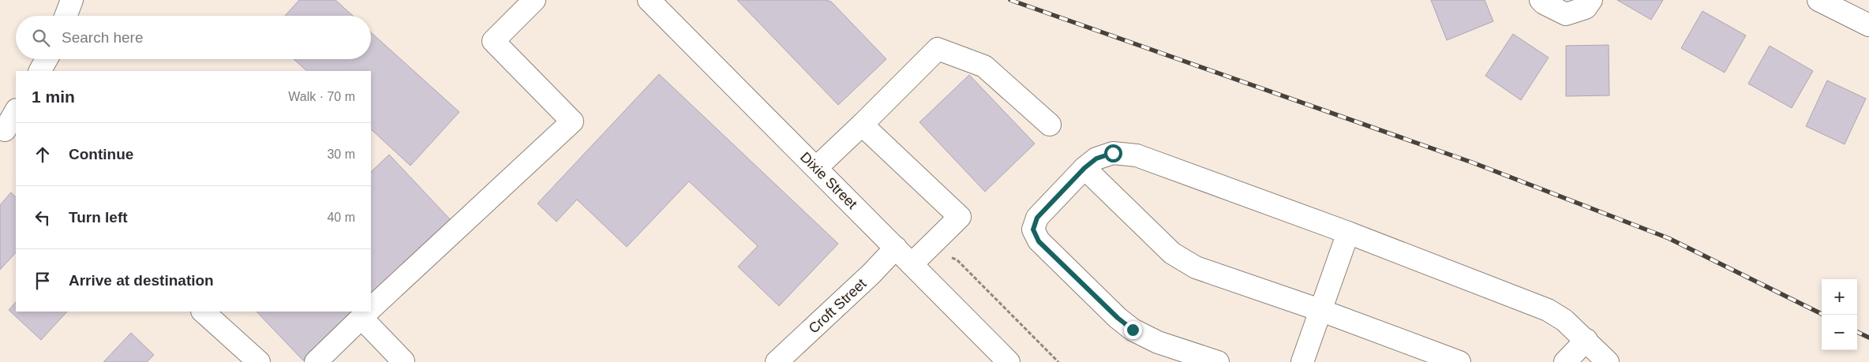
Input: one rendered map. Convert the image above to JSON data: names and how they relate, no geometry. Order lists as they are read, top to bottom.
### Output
{
  "streets": {
    "street": ["Dixie Street", "Croft Street"]
  },
  "crossings": [
    ["Dixie Street", "Croft Street"]
  ],
  "page": {
    "search": "Search here",
    "heading": ["1 min", "Walk · 70 m"],
    "list": [
      ["Continue", "30 m"],
      ["Turn left", "40 m"],
      "Arrive at destination"
    ],
    "map_buttons": ["+", "−"]
  }
}
